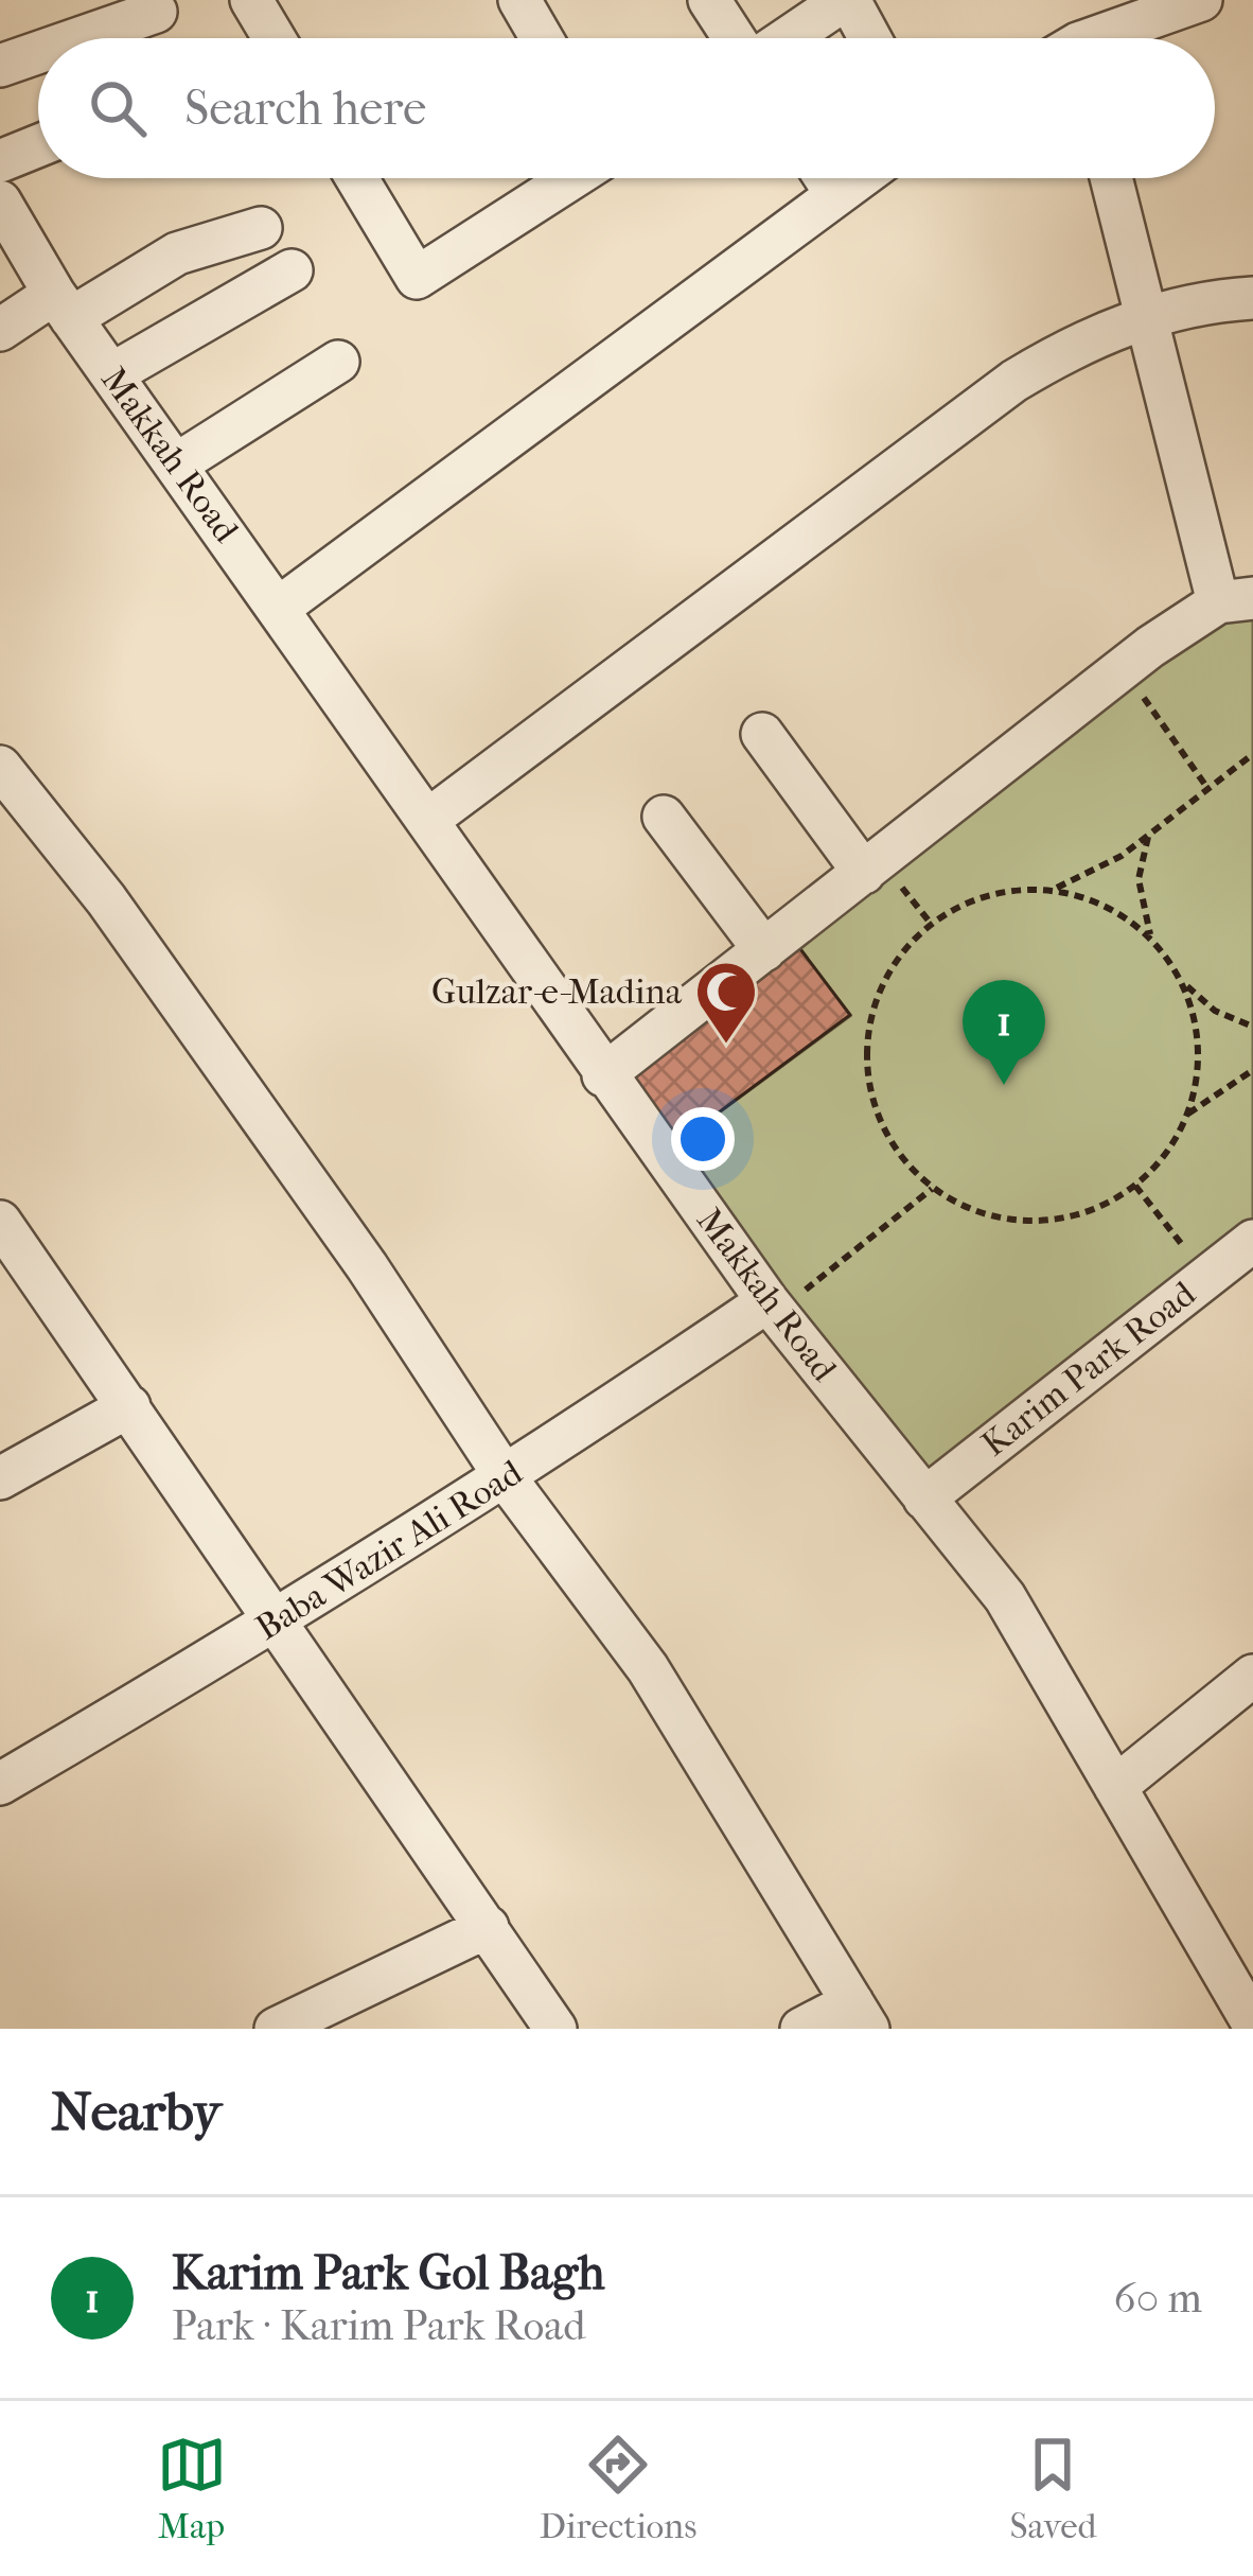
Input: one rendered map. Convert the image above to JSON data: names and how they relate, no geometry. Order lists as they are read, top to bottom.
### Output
{
  "streets": {
    "street": ["Makkah Road", "Karim Park Road", "Baba Wazir Ali Road"]
  },
  "crossings": [
    ["Makkah Road", "Karim Park Road"],
    ["Makkah Road", "Baba Wazir Ali Road"]
  ],
  "places": {
    "mosque": ["Gulzar-e-Madina"]
  },
  "page": {
    "search": "Search here",
    "pins": "1",
    "heading": "Nearby",
    "list": [
      {
        "mark": "1",
        "name": "Karim Park Gol Bagh",
        "note": "Park · Karim Park Road",
        "value": "60 m"
      }
    ],
    "nav": ["Map", "Directions", "Saved"]
  }
}
